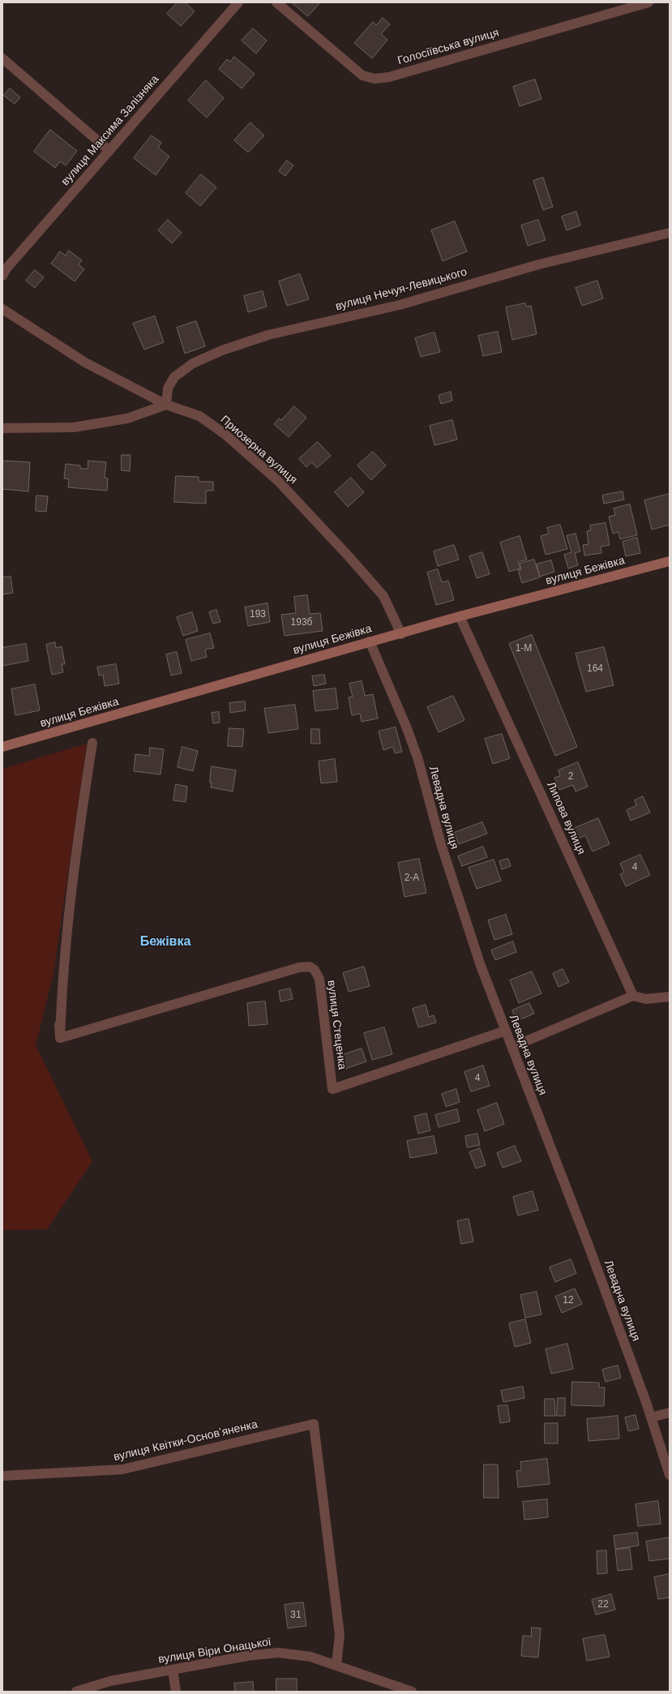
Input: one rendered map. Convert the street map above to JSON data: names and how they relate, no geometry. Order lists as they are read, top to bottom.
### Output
{
  "streets": {
    "main road": ["вулиця Бежівка"],
    "street": [
      "Голосіївська вулиця",
      "вулиця Максима Залізняка",
      "вулиця Нечуя-Левицького",
      "Приозерна вулиця",
      "Левадна вулиця",
      "Липова вулиця",
      "вулиця Стеценка",
      "вулиця Квітки-Основʼяненка",
      "вулиця Віри Онацької"
    ]
  },
  "crossings": [
    ["вулиця Нечуя-Левицького", "Приозерна вулиця"],
    ["Приозерна вулиця", "вулиця Бежівка"],
    ["вулиця Бежівка", "Левадна вулиця"],
    ["вулиця Бежівка", "Липова вулиця"],
    ["Левадна вулиця", "вулиця Стеценка"],
    ["вулиця Квітки-Основʼяненка", "вулиця Віри Онацької"]
  ],
  "districts": ["Бежівка"],
  "house_numbers": [
    "193",
    "193б",
    "1-М",
    "164",
    "2",
    "4",
    "2-А",
    "4",
    "12",
    "22",
    "31"
  ]
}
